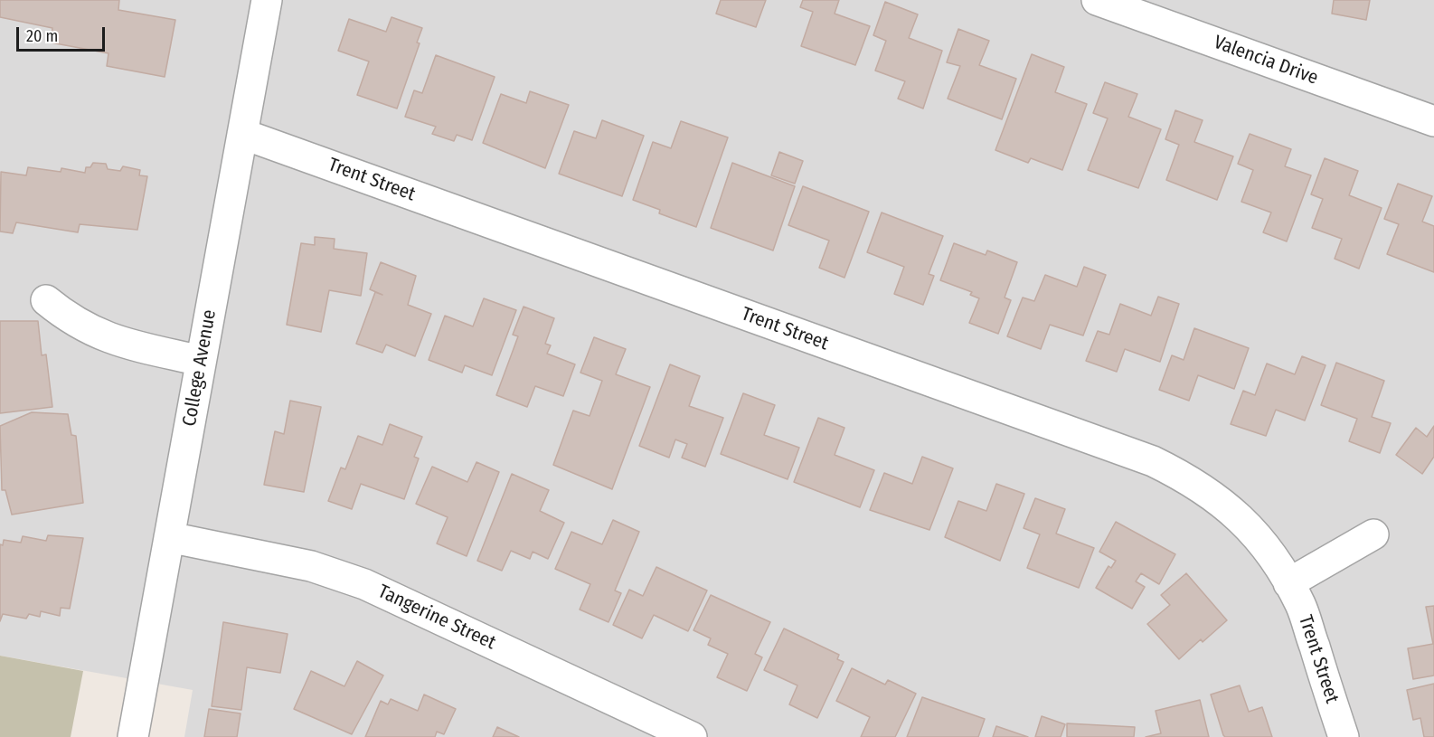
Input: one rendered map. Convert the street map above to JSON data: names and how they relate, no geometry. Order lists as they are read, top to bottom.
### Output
{
  "streets": {
    "street": [
      "Valencia Drive",
      "Trent Street",
      "College Avenue",
      "Tangerine Street"
    ]
  },
  "crossings": [
    ["Trent Street", "College Avenue"],
    ["College Avenue", "Tangerine Street"]
  ],
  "scale_bar": "20 m"
}
